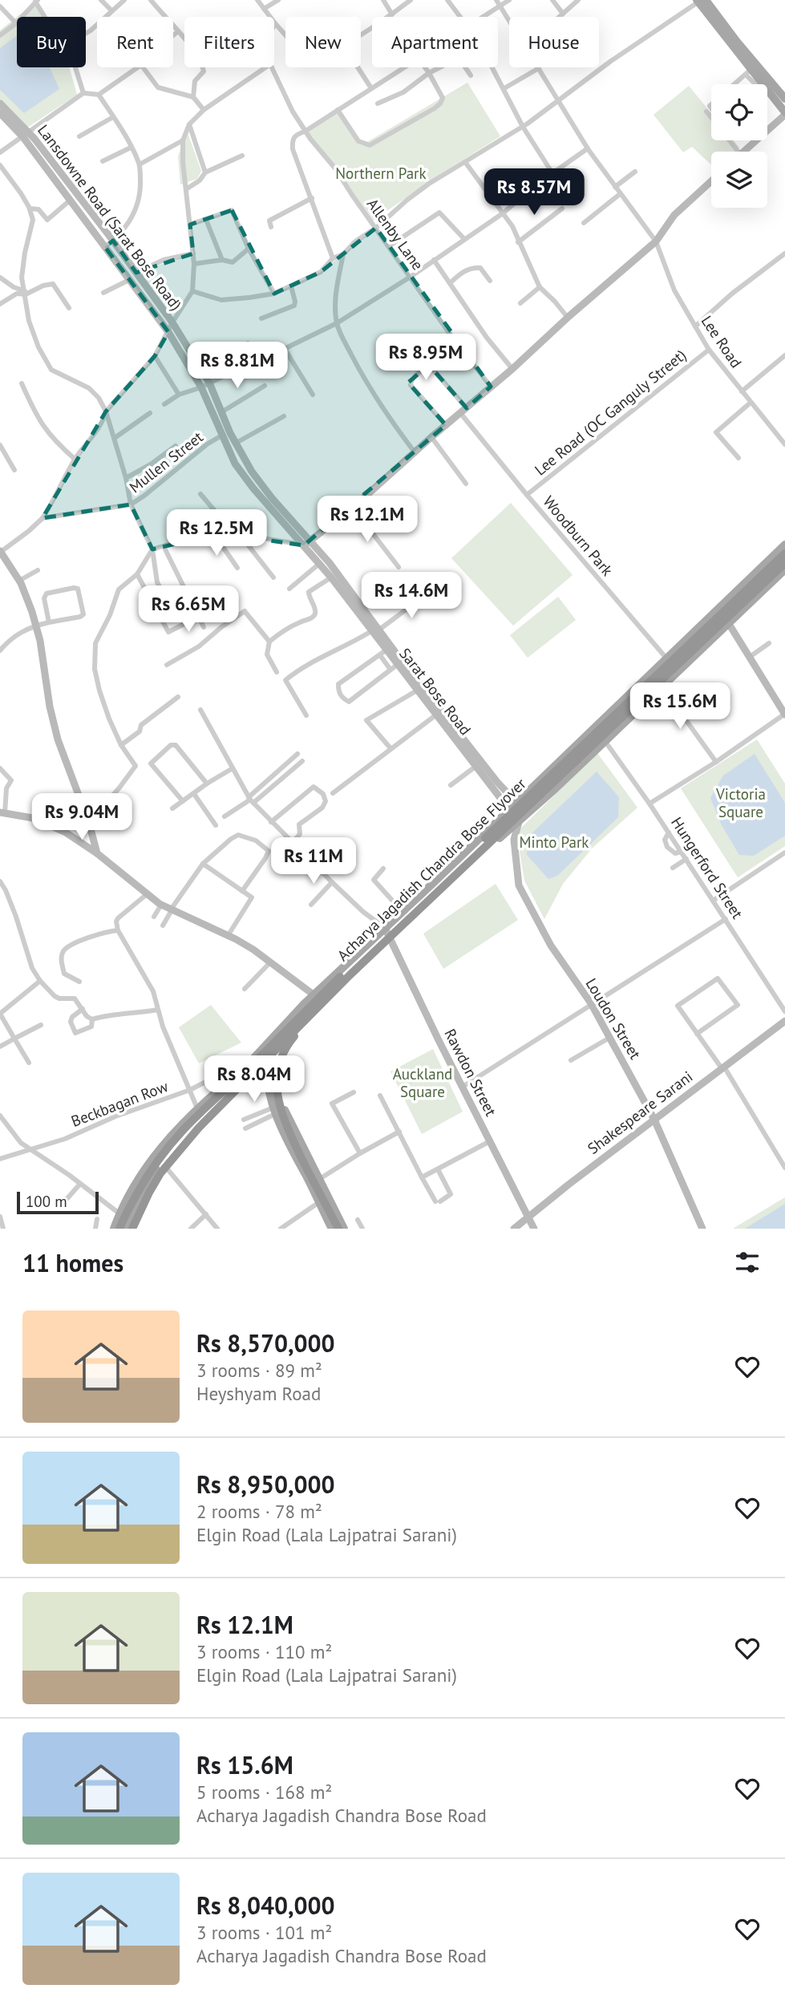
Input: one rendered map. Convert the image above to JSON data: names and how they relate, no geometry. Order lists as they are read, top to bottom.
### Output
{
  "streets": {
    "highway": ["Acharya Jagadish Chandra Bose Flyover"],
    "main road": [
      "Lansdowne Road (Sarat Bose Road)",
      "Sarat Bose Road",
      "Loudon Street",
      "Rawdon Street",
      "Shakespeare Sarani"
    ],
    "street": [
      "Allenby Lane",
      "Lee Road",
      "Lee Road (OC Ganguly Street)",
      "Mullen Street",
      "Woodburn Park",
      "Hungerford Street",
      "Beckbagan Row"
    ]
  },
  "crossings": [
    ["Lansdowne Road (Sarat Bose Road)", "Sarat Bose Road"],
    ["Lee Road", "Lee Road (OC Ganguly Street)"],
    ["Lee Road (OC Ganguly Street)", "Woodburn Park"],
    ["Mullen Street", "Sarat Bose Road"],
    ["Sarat Bose Road", "Loudon Street"],
    ["Loudon Street", "Shakespeare Sarani"],
    ["Rawdon Street", "Shakespeare Sarani"]
  ],
  "parks": [
    "Northern Park",
    "Victoria Square",
    "Minto Park",
    "Auckland Square"
  ],
  "scale_bar": "100 m",
  "page": {
    "chip": [
      "Buy",
      "Rent",
      "Filters",
      "New",
      "Apartment",
      "House"
    ],
    "price": [
      "Rs 8.57M",
      "Rs 8.95M",
      "Rs 8.81M",
      "Rs 12.1M",
      "Rs 12.5M",
      "Rs 14.6M",
      "Rs 6.65M",
      "Rs 15.6M",
      "Rs 9.04M",
      "Rs 11M",
      "Rs 8.04M"
    ],
    "scale": "100 m",
    "heading": "11 homes",
    "list": [
      {
        "name": "Rs 8,570,000",
        "note": "3 rooms · 89 m² · Heyshyam Road"
      },
      {
        "name": "Rs 8,950,000",
        "note": "2 rooms · 78 m² · Elgin Road (Lala Lajpatrai Sarani)"
      },
      {
        "name": "Rs 12.1M",
        "note": "3 rooms · 110 m² · Elgin Road (Lala Lajpatrai Sarani)"
      },
      {
        "name": "Rs 15.6M",
        "note": "5 rooms · 168 m² · Acharya Jagadish Chandra Bose Road"
      },
      {
        "name": "Rs 8,040,000",
        "note": "3 rooms · 101 m² · Acharya Jagadish Chandra Bose Road"
      }
    ]
  }
}
